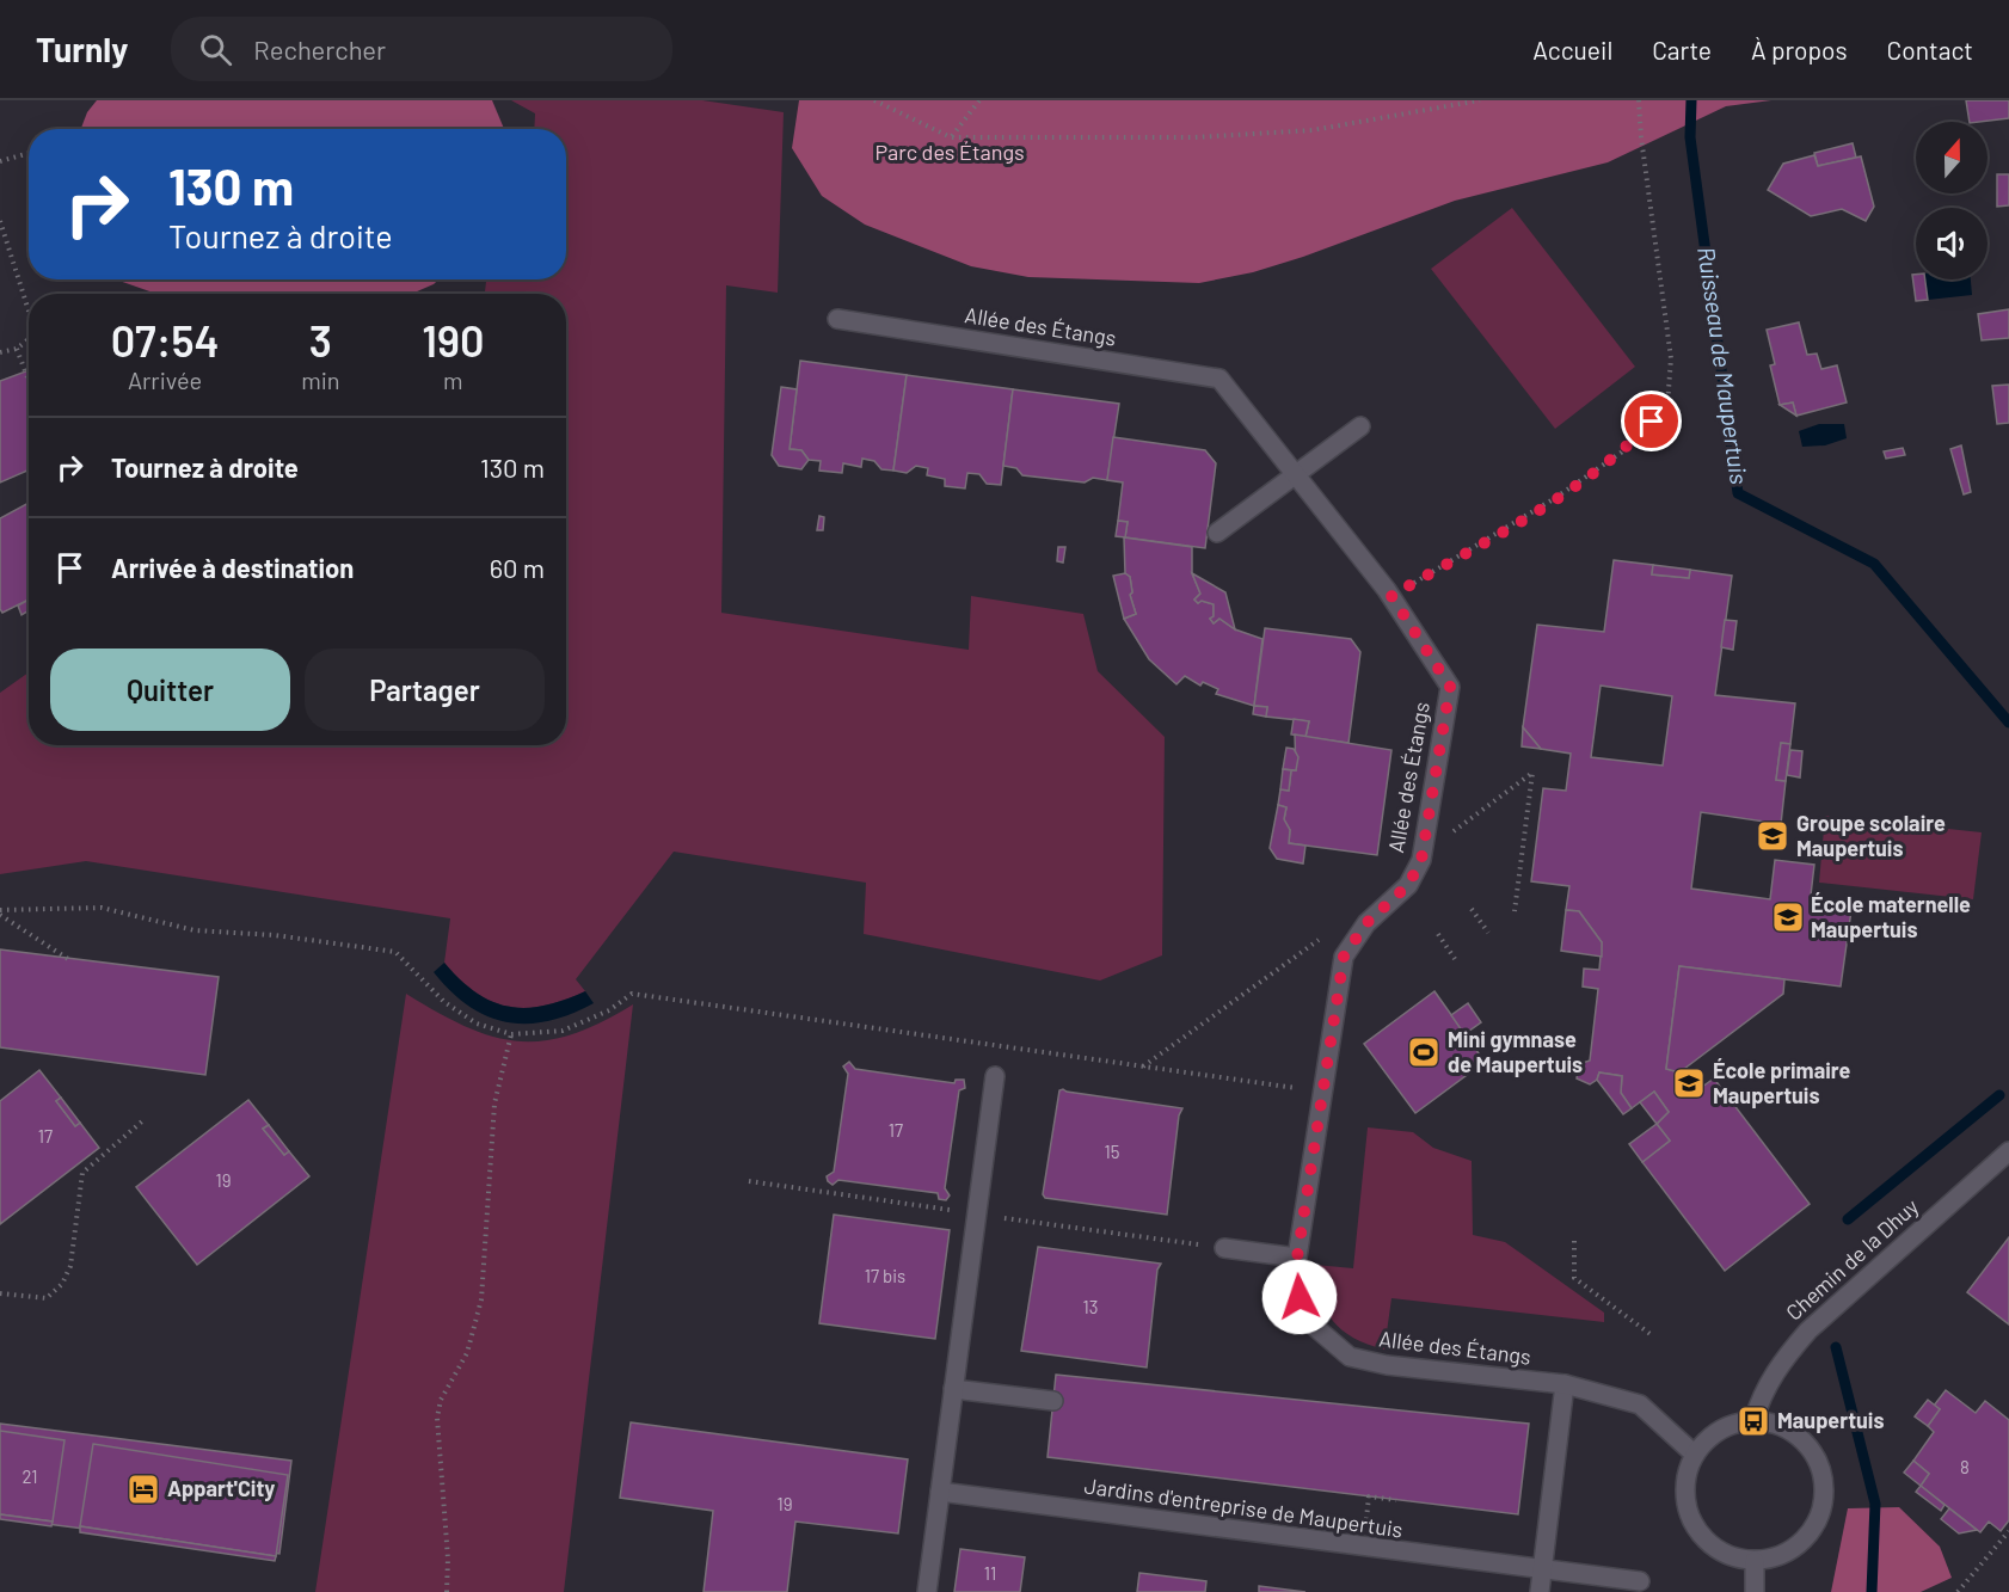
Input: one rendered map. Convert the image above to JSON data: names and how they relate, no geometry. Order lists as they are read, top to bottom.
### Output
{
  "streets": {
    "street": ["Allée des Étangs", "Chemin de la Dhuy", "Jardins d'entreprise de Maupertuis"]
  },
  "crossings": [
    ["Allée des Étangs", "Chemin de la Dhuy"]
  ],
  "water": ["Ruisseau de Maupertuis"],
  "parks": ["Parc des Étangs"],
  "places": {
    "school or university": ["Groupe scolaire Maupertuis", "École maternelle Maupertuis", "École primaire Maupertuis"],
    "sports": ["Mini gymnase de Maupertuis"],
    "bus stop": ["Maupertuis"],
    "hotel": ["Appart'City"]
  },
  "house_numbers": [
    "17",
    "17",
    "15",
    "19",
    "17 bis",
    "13",
    "8",
    "21",
    "19",
    "11"
  ],
  "north": "top",
  "page": {
    "header": "Turnly",
    "search": "Rechercher",
    "nav": [
      "Accueil",
      "Carte",
      "À propos",
      "Contact"
    ],
    "turn": ["130 m", "Tournez à droite"],
    "eta": [
      "07:54",
      "Arrivée",
      "3",
      "min",
      "190",
      "m"
    ],
    "list": [
      {
        "name": "Tournez à droite",
        "value": "130 m"
      },
      {
        "name": "Arrivée à destination",
        "value": "60 m"
      }
    ],
    "buttons": ["Quitter", "Partager"]
  }
}
